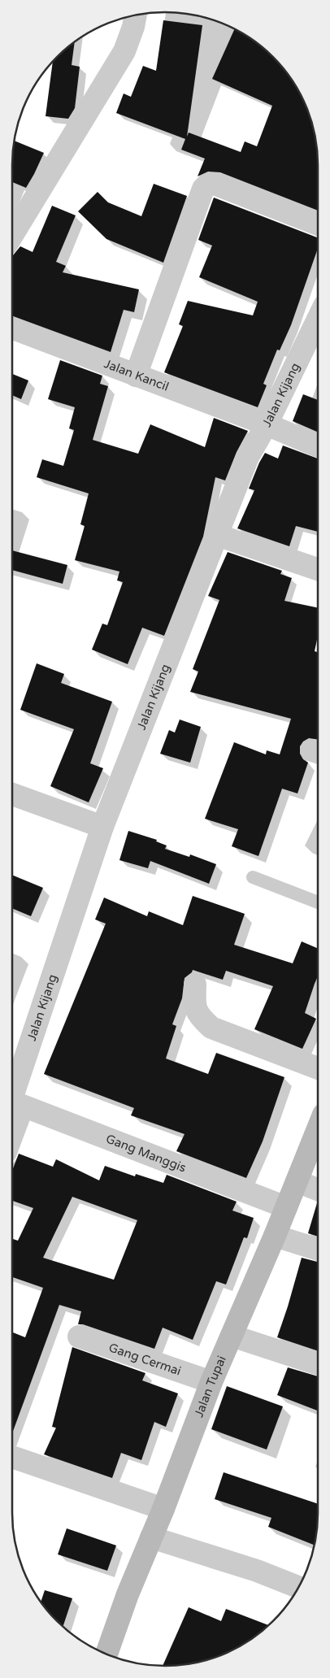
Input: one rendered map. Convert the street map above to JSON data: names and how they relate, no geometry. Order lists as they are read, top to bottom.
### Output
{
  "streets": {
    "street": [
      "Jalan Kancil",
      "Jalan Kijang",
      "Gang Manggis",
      "Gang Cermai",
      "Jalan Tupai"
    ]
  },
  "crossings": [
    ["Jalan Kancil", "Jalan Kijang"],
    ["Jalan Kijang", "Gang Manggis"],
    ["Gang Manggis", "Jalan Tupai"],
    ["Gang Cermai", "Jalan Tupai"]
  ]
}
